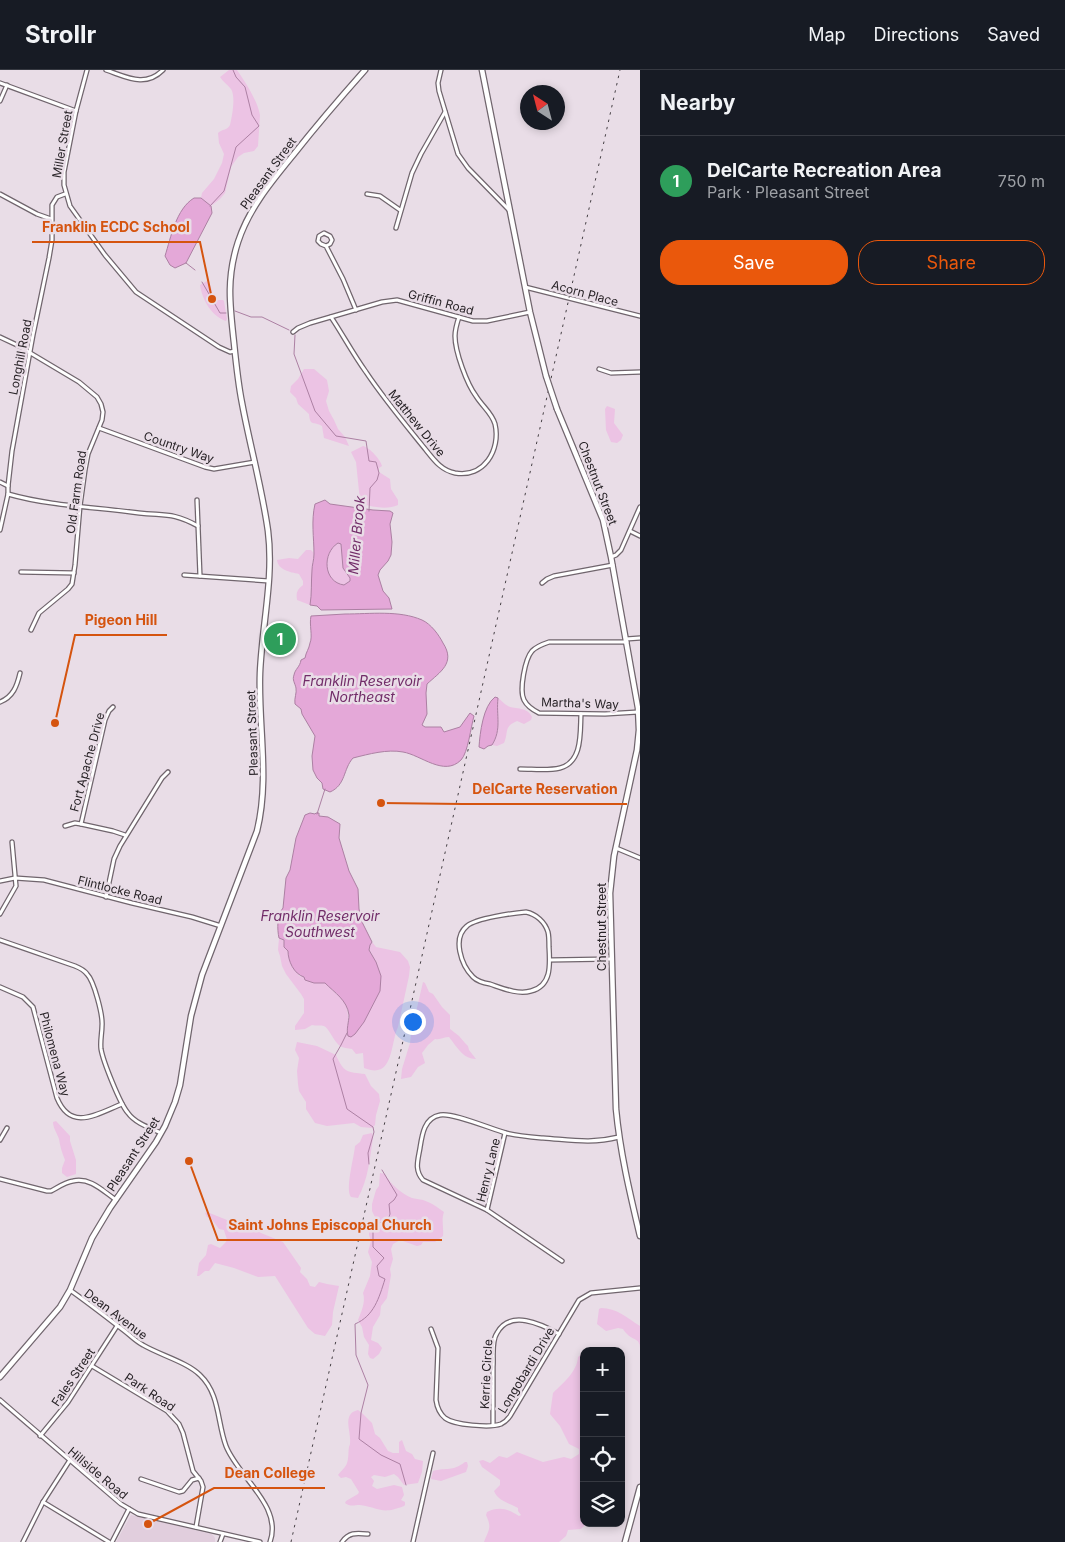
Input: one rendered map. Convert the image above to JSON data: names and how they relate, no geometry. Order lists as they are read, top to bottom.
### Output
{
  "streets": {
    "street": [
      "Miller Street",
      "Pleasant Street",
      "Acorn Place",
      "Griffin Road",
      "Longhill Road",
      "Matthew Drive",
      "Country Way",
      "Chestnut Street",
      "Old Farm Road",
      "Martha's Way",
      "Fort Apache Drive",
      "Flintlocke Road",
      "Philomena Way",
      "Henry Lane",
      "Dean Avenue",
      "Longobardi Drive",
      "Kerrie Circle",
      "Fales Street",
      "Park Road",
      "Hillside Road"
    ]
  },
  "crossings": [
    ["Miller Street", "Pleasant Street"],
    ["Miller Street", "Longhill Road"],
    ["Pleasant Street", "Country Way"],
    ["Pleasant Street", "Flintlocke Road"],
    ["Pleasant Street", "Dean Avenue"],
    ["Acorn Place", "Chestnut Street"],
    ["Griffin Road", "Matthew Drive"],
    ["Griffin Road", "Chestnut Street"],
    ["Longhill Road", "Old Farm Road"],
    ["Country Way", "Old Farm Road"],
    ["Chestnut Street", "Martha's Way"],
    ["Dean Avenue", "Fales Street"],
    ["Longobardi Drive", "Kerrie Circle"],
    ["Fales Street", "Park Road"],
    ["Fales Street", "Hillside Road"],
    ["Park Road", "Hillside Road"]
  ],
  "water": ["Miller Brook", "Franklin Reservoir Northeast", "Franklin Reservoir Southwest"],
  "places": [
    "Franklin ECDC School",
    "Pigeon Hill",
    "DelCarte Reservation",
    "Saint Johns Episcopal Church",
    "Dean College"
  ],
  "north": "top left",
  "page": {
    "header": "Strollr",
    "nav": ["Map", "Directions", "Saved"],
    "heading": "Nearby",
    "list": [
      {
        "mark": "1",
        "name": "DelCarte Recreation Area",
        "note": "Park · Pleasant Street",
        "value": "750 m"
      }
    ],
    "buttons": ["Save", "Share"],
    "pins": "1",
    "map_buttons": ["+", "−"]
  }
}
